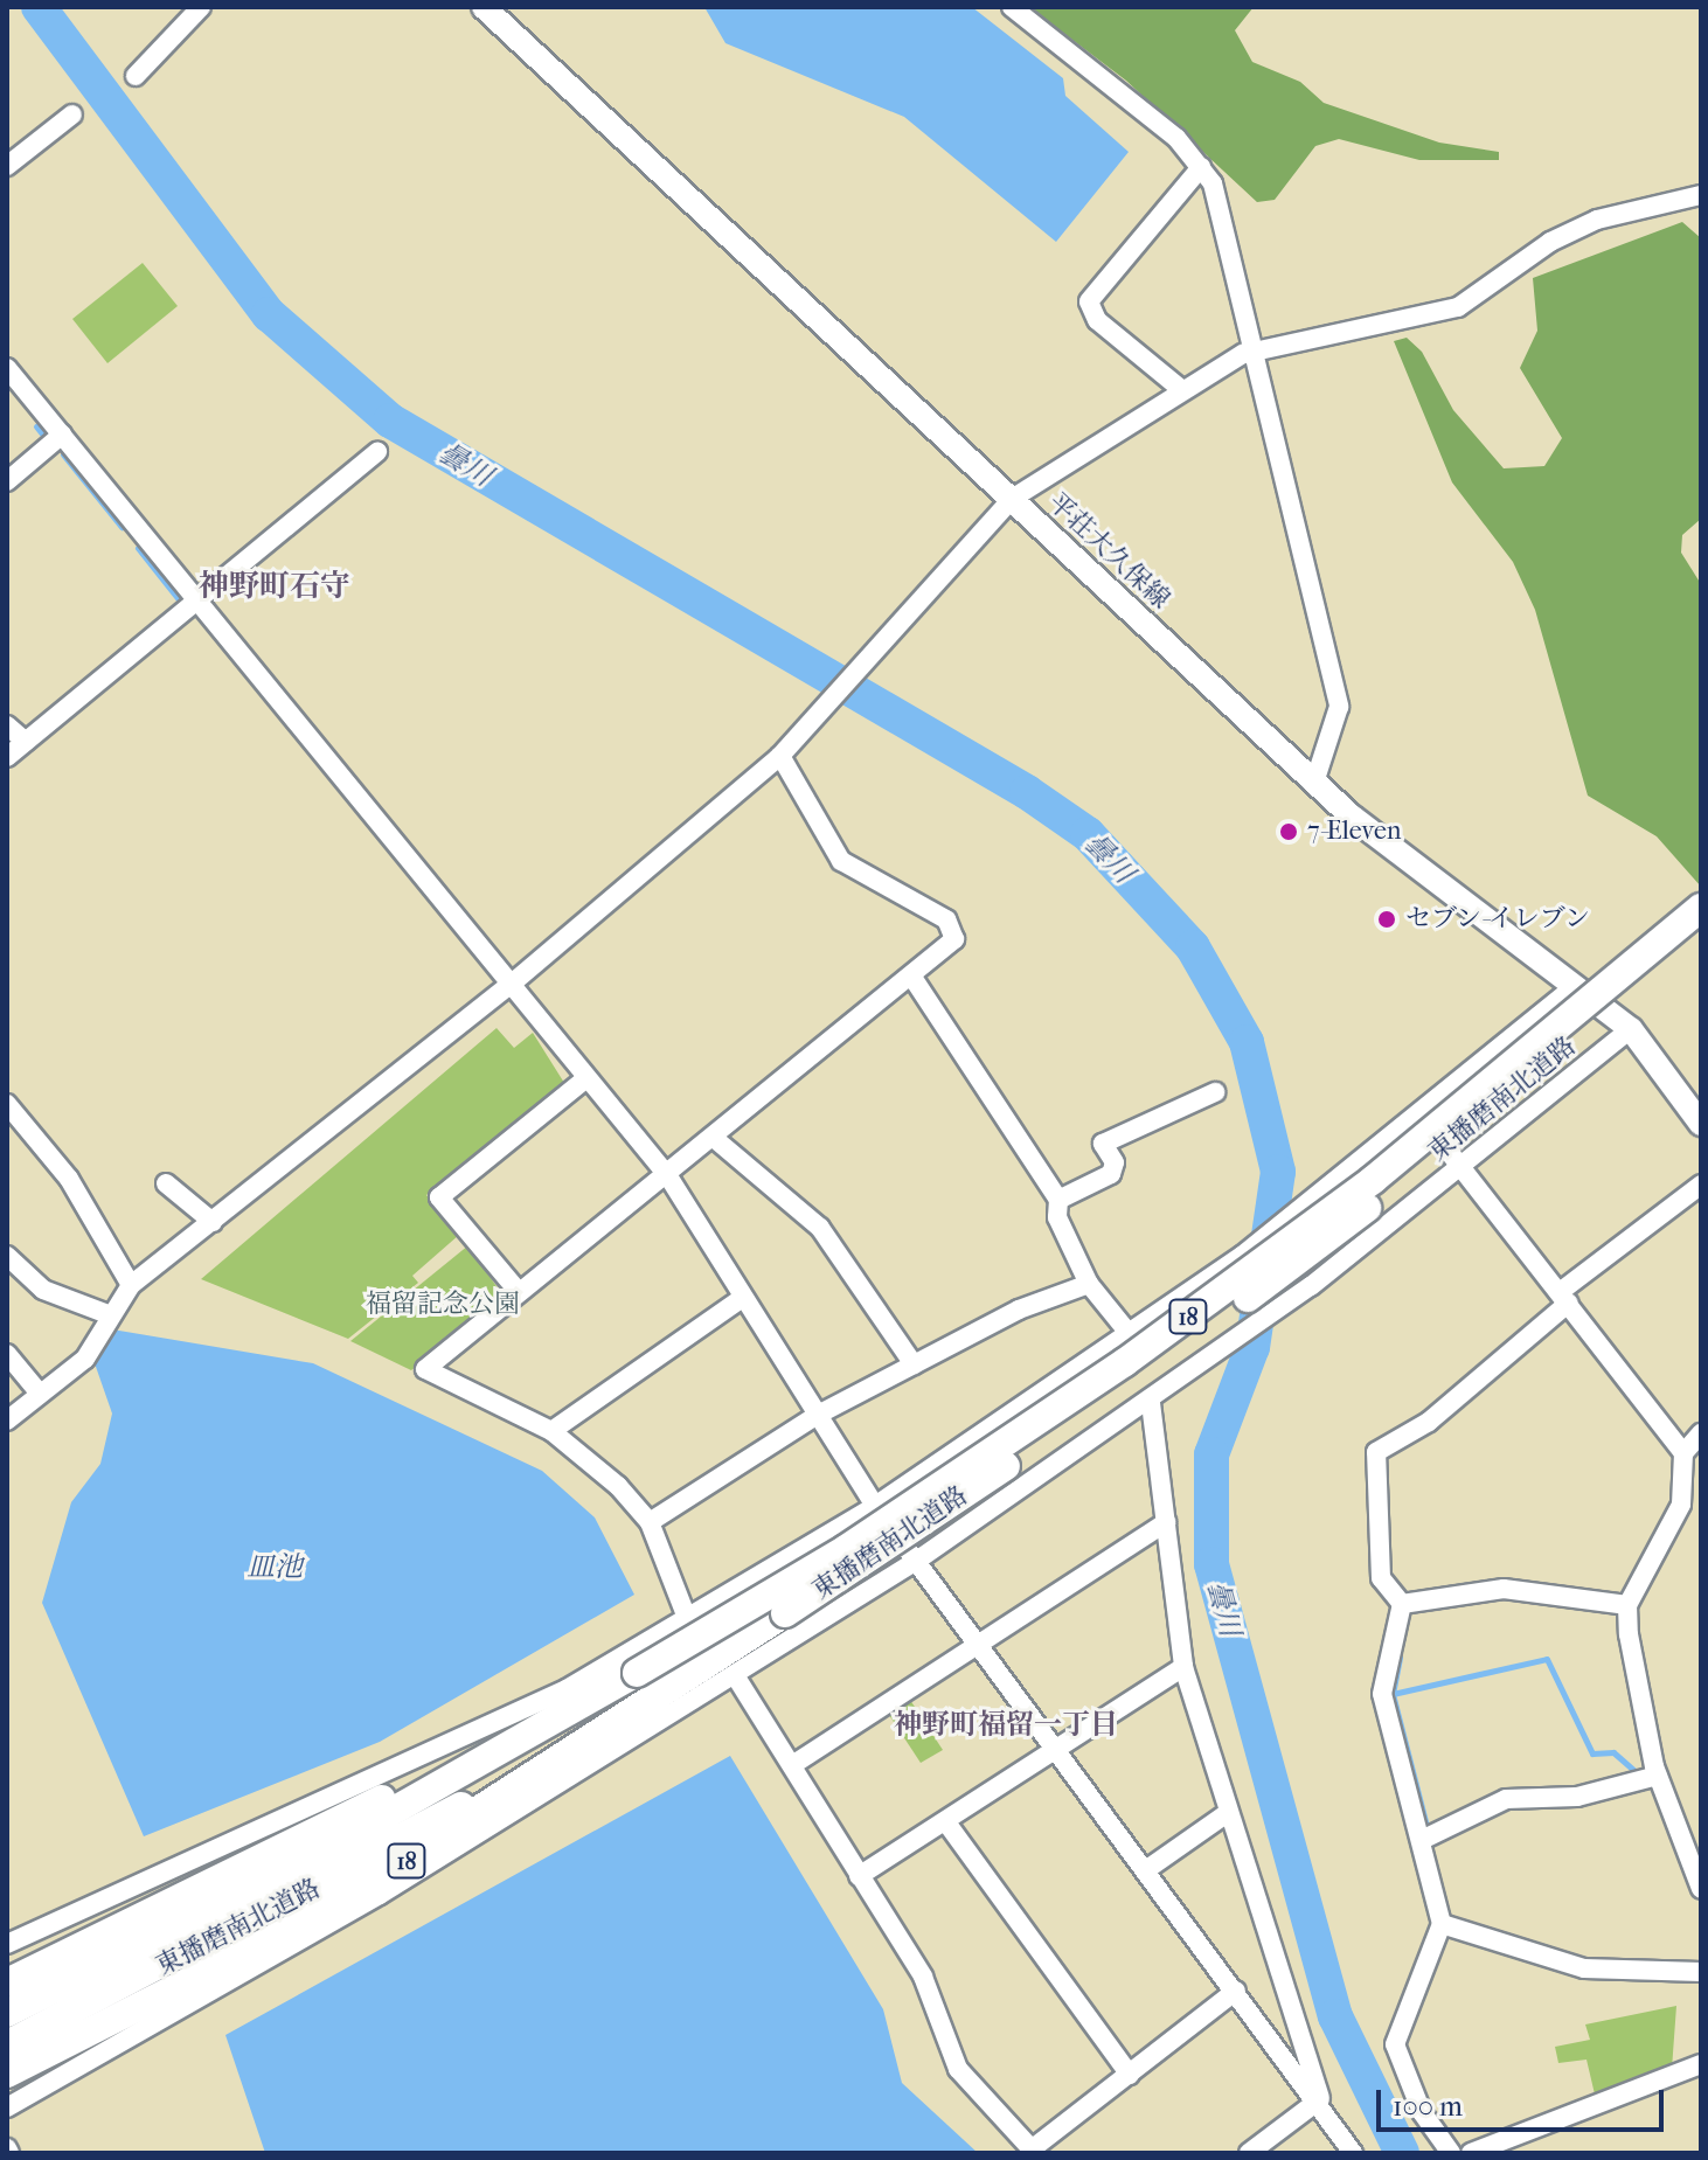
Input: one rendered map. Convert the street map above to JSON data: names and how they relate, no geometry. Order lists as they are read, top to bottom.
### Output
{
  "streets": {
    "highway": ["東播磨南北道路", "18"],
    "main road": ["平荘大久保線"]
  },
  "crossings": [
    ["東播磨南北道路", "18"]
  ],
  "districts": ["神野町石守", "神野町福留一丁目"],
  "water": ["曇川", "皿池"],
  "parks": ["福留記念公園"],
  "places": ["7-Eleven", "セブン-イレブン"],
  "scale_bar": "100 m"
}
